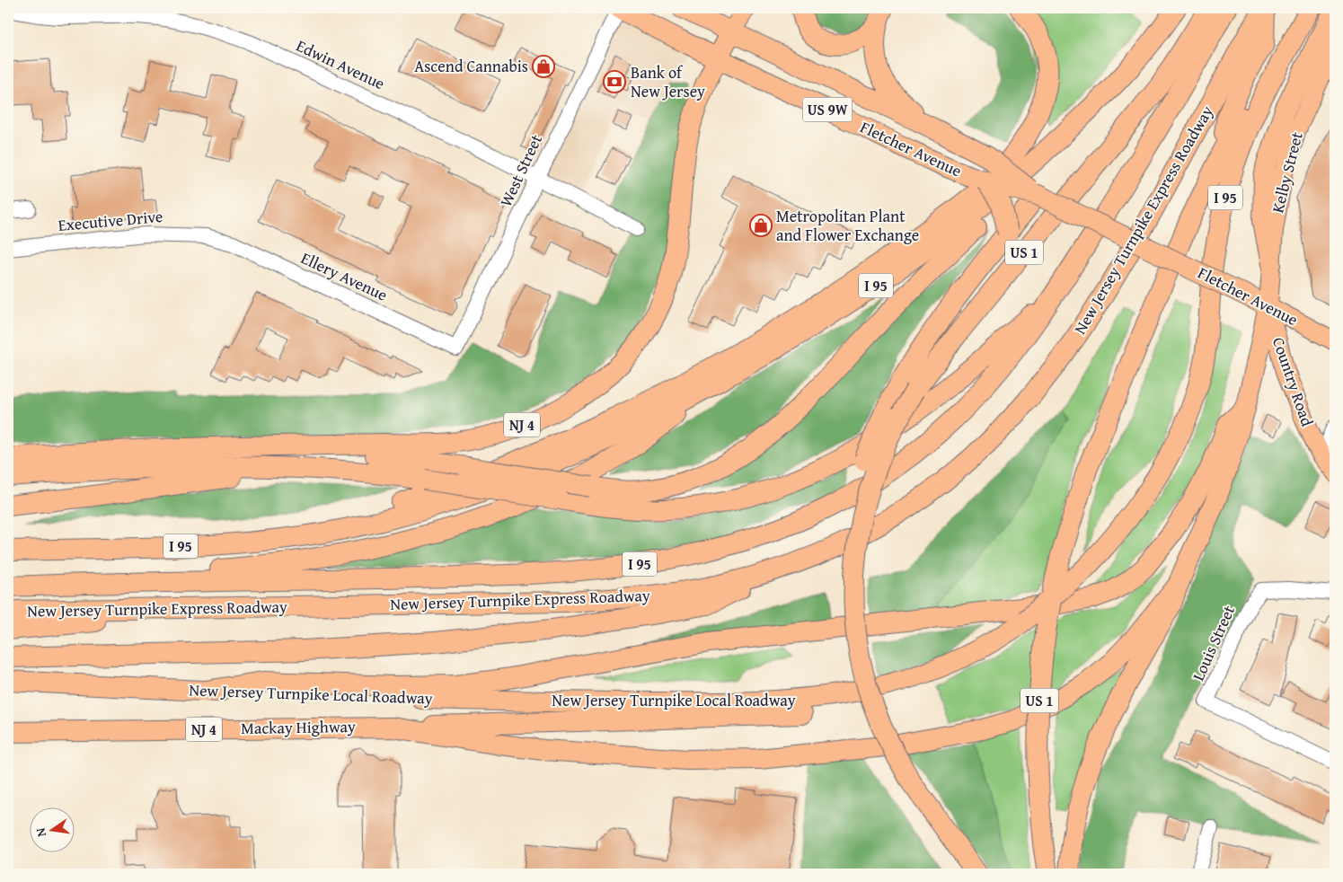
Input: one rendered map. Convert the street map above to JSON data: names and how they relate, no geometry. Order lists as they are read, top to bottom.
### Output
{
  "streets": {
    "highway": [
      "US 9W",
      "Fletcher Avenue",
      "I 95",
      "New Jersey Turnpike Express Roadway",
      "US 1",
      "NJ 4",
      "New Jersey Turnpike Local Roadway",
      "Mackay Highway"
    ],
    "main road": ["Kelby Street", "Country Road"],
    "street": [
      "Edwin Avenue",
      "West Street",
      "Executive Drive",
      "Ellery Avenue",
      "Louis Street"
    ]
  },
  "crossings": [
    ["Edwin Avenue", "West Street"],
    ["Fletcher Avenue", "West Street"],
    ["Fletcher Avenue", "Kelby Street"],
    ["Fletcher Avenue", "Country Road"],
    ["Fletcher Avenue", "NJ 4"],
    ["West Street", "Ellery Avenue"],
    ["Kelby Street", "Country Road"],
    ["I 95", "US 1"],
    ["I 95", "New Jersey Turnpike Local Roadway"],
    ["New Jersey Turnpike Express Roadway", "US 1"],
    ["Executive Drive", "Ellery Avenue"],
    ["US 1", "New Jersey Turnpike Local Roadway"]
  ],
  "places": {
    "shop": ["Ascend Cannabis", "Metropolitan Plant and Flower Exchange"],
    "bank": ["Bank of New Jersey"]
  },
  "north": "left"
}
